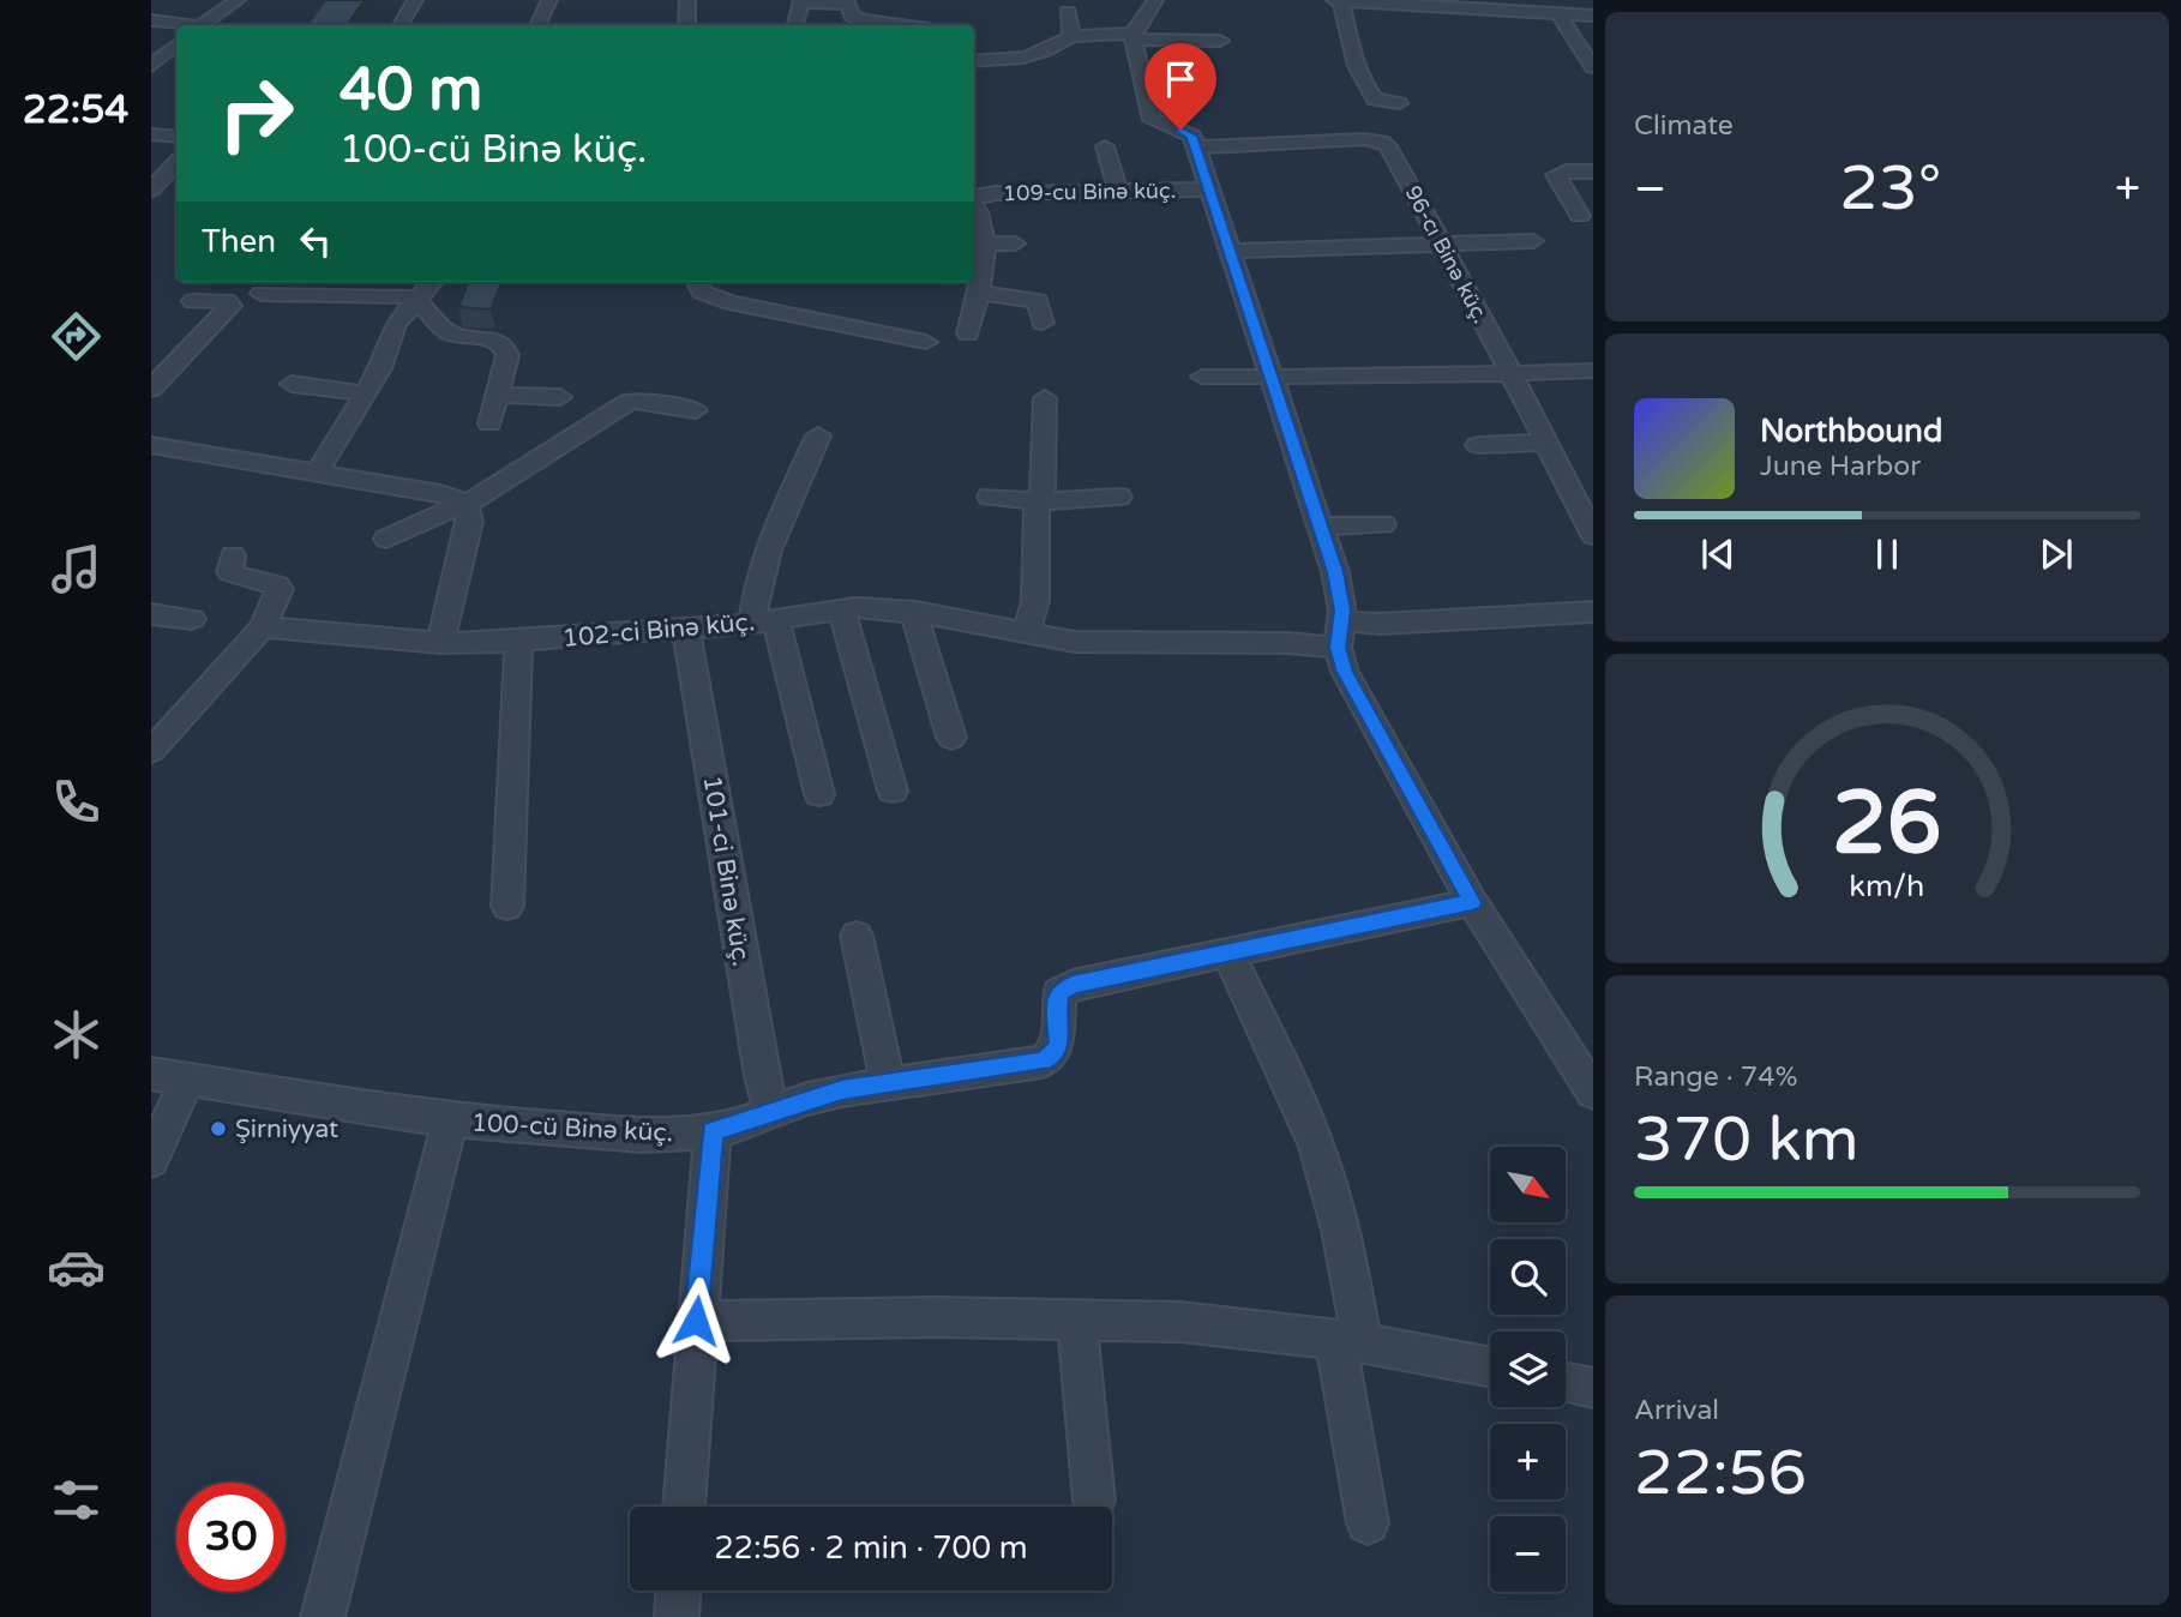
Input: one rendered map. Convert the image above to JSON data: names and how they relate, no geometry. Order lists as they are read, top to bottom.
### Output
{
  "streets": {
    "street": [
      "109-cu Binə küç.",
      "96-cı Binə küç.",
      "102-ci Binə küç.",
      "101-ci Binə küç.",
      "100-cü Binə küç."
    ]
  },
  "crossings": [
    ["102-ci Binə küç.", "101-ci Binə küç."],
    ["101-ci Binə küç.", "100-cü Binə küç."]
  ],
  "places": ["Şirniyyat"],
  "north": "bottom right",
  "page": {
    "tabs": "22:54",
    "tile": [
      "Climate",
      ["Range · 74%", "370 km"],
      ["Arrival", "22:56"]
    ],
    "turn": ["40 m", "100-cü Binə küç."],
    "heat": ["−", "23°", "+"],
    "then": "Then",
    "song": ["Northbound", "June Harbor"],
    "map_buttons": ["+", "−"],
    "limit": "30",
    "trip": "22:56 · 2 min · 700 m",
    "gauge": ["26", "km/h"]
  }
}
